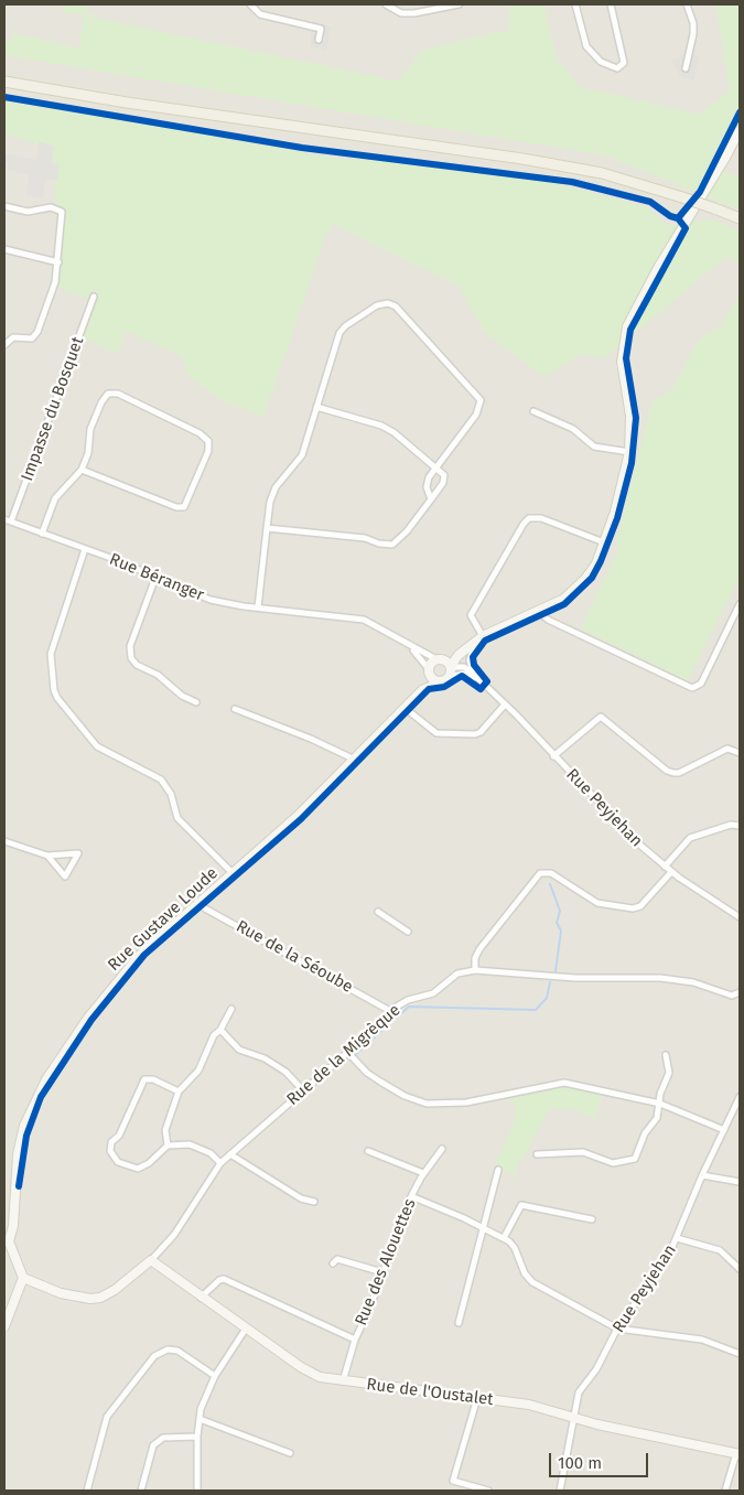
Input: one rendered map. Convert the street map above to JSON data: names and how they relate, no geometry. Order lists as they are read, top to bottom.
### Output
{
  "streets": {
    "street": [
      "Impasse du Bosquet",
      "Rue Béranger",
      "Rue Peyjehan",
      "Rue Gustave Loude",
      "Rue de la Séoube",
      "Rue de la Migrèque",
      "Rue des Alouettes",
      "Rue de l'Oustalet"
    ]
  },
  "crossings": [
    ["Impasse du Bosquet", "Rue Béranger"],
    ["Rue Béranger", "Rue Peyjehan"],
    ["Rue Béranger", "Rue Gustave Loude"],
    ["Rue Peyjehan", "Rue Gustave Loude"],
    ["Rue Peyjehan", "Rue de l'Oustalet"],
    ["Rue Gustave Loude", "Rue de la Séoube"],
    ["Rue de la Séoube", "Rue de la Migrèque"],
    ["Rue de la Migrèque", "Rue de l'Oustalet"],
    ["Rue des Alouettes", "Rue de l'Oustalet"]
  ],
  "scale_bar": "100 m"
}
